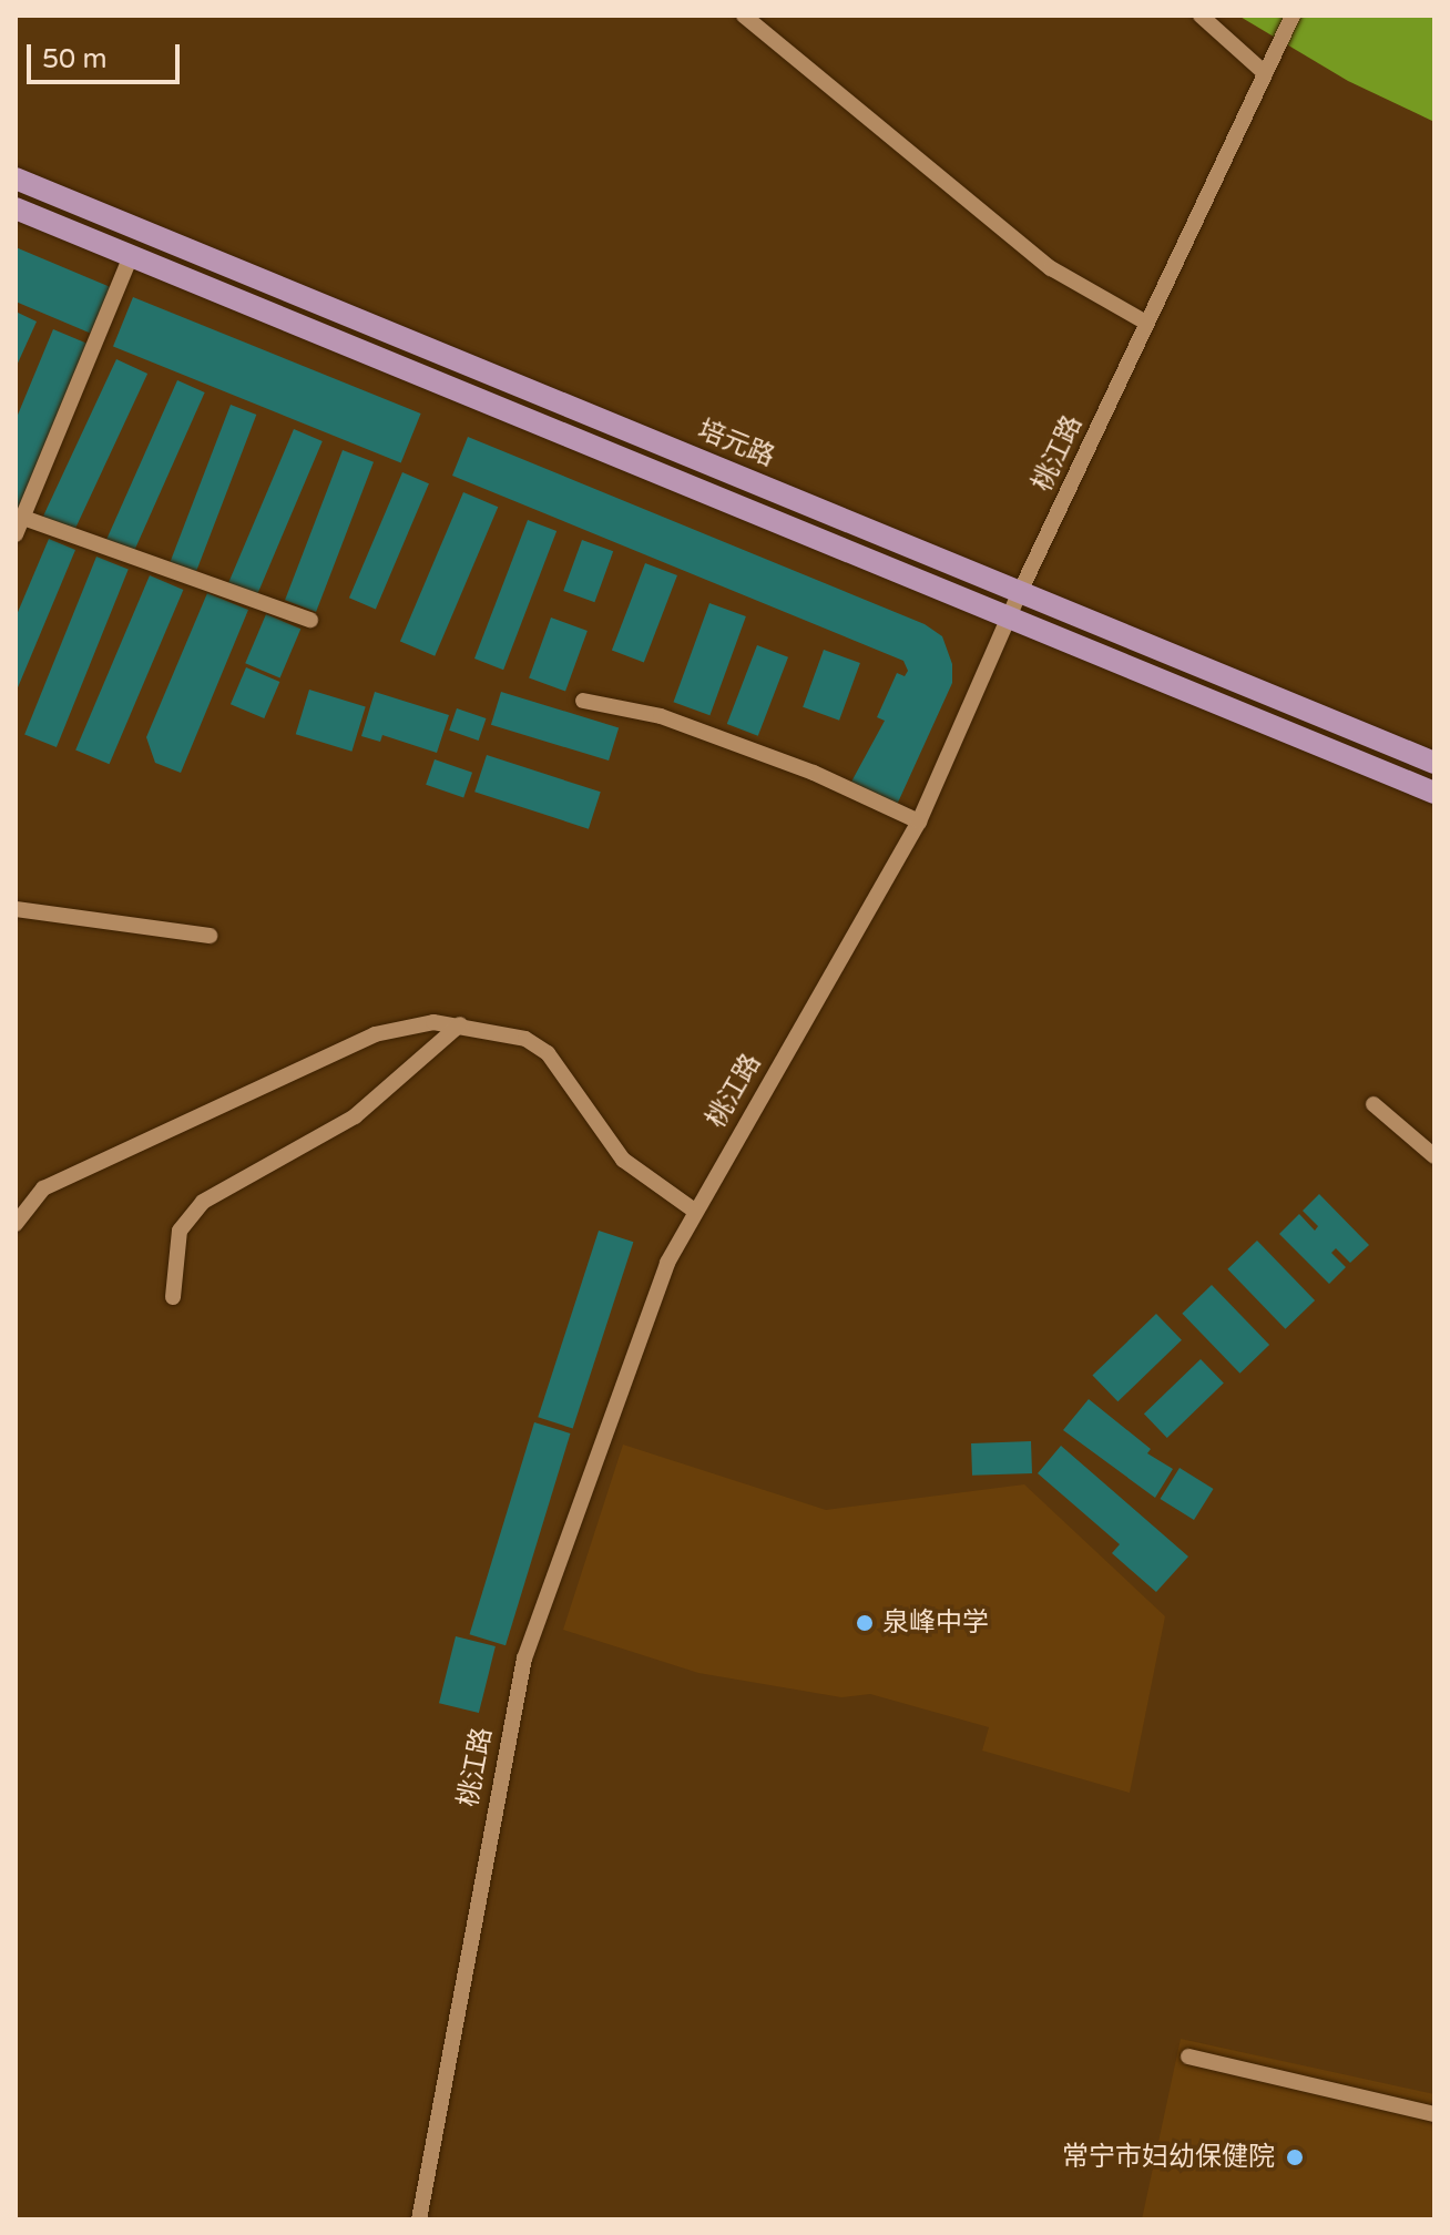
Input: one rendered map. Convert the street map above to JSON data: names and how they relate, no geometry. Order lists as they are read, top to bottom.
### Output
{
  "streets": {
    "main road": ["培元路"],
    "street": ["桃江路"]
  },
  "crossings": [
    ["培元路", "桃江路"]
  ],
  "places": ["泉峰中学", "常宁市妇幼保健院"],
  "scale_bar": "50 m"
}
